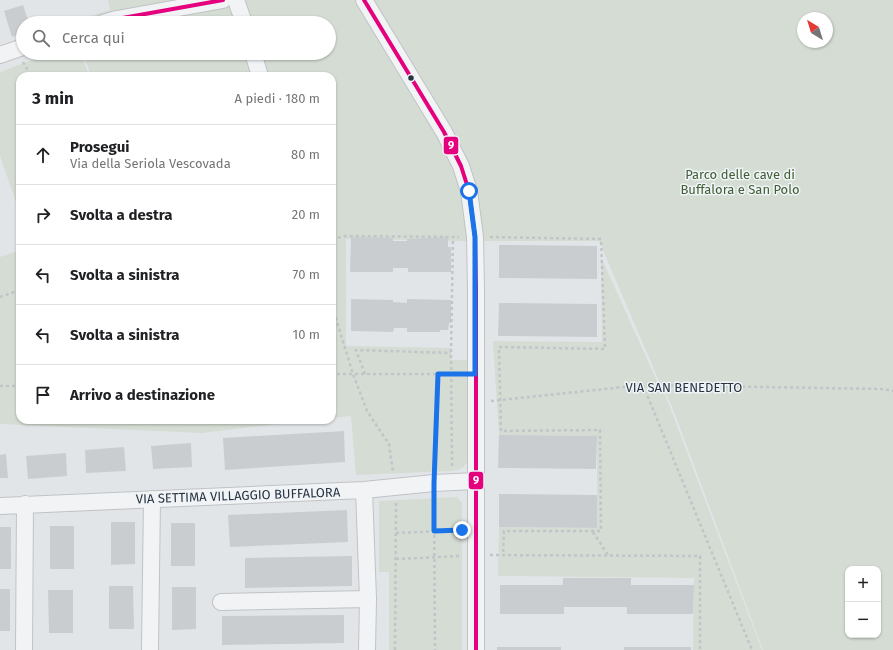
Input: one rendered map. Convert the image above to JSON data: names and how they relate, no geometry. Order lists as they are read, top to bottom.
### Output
{
  "streets": {
    "street": ["VIA SETTIMA VILLAGGIO BUFFALORA"],
    "path": ["VIA SAN BENEDETTO"]
  },
  "parks": ["Parco delle cave di Buffalora e San Polo"],
  "lines": ["transit line 9"],
  "north": "top left",
  "page": {
    "search": "Cerca qui",
    "heading": ["3 min", "A piedi · 180 m"],
    "list": [
      ["Prosegui", "Via della Seriola Vescovada", "80 m"],
      ["Svolta a destra", "20 m"],
      ["Svolta a sinistra", "70 m"],
      ["Svolta a sinistra", "10 m"],
      "Arrivo a destinazione"
    ],
    "map_buttons": ["+", "−"]
  }
}
